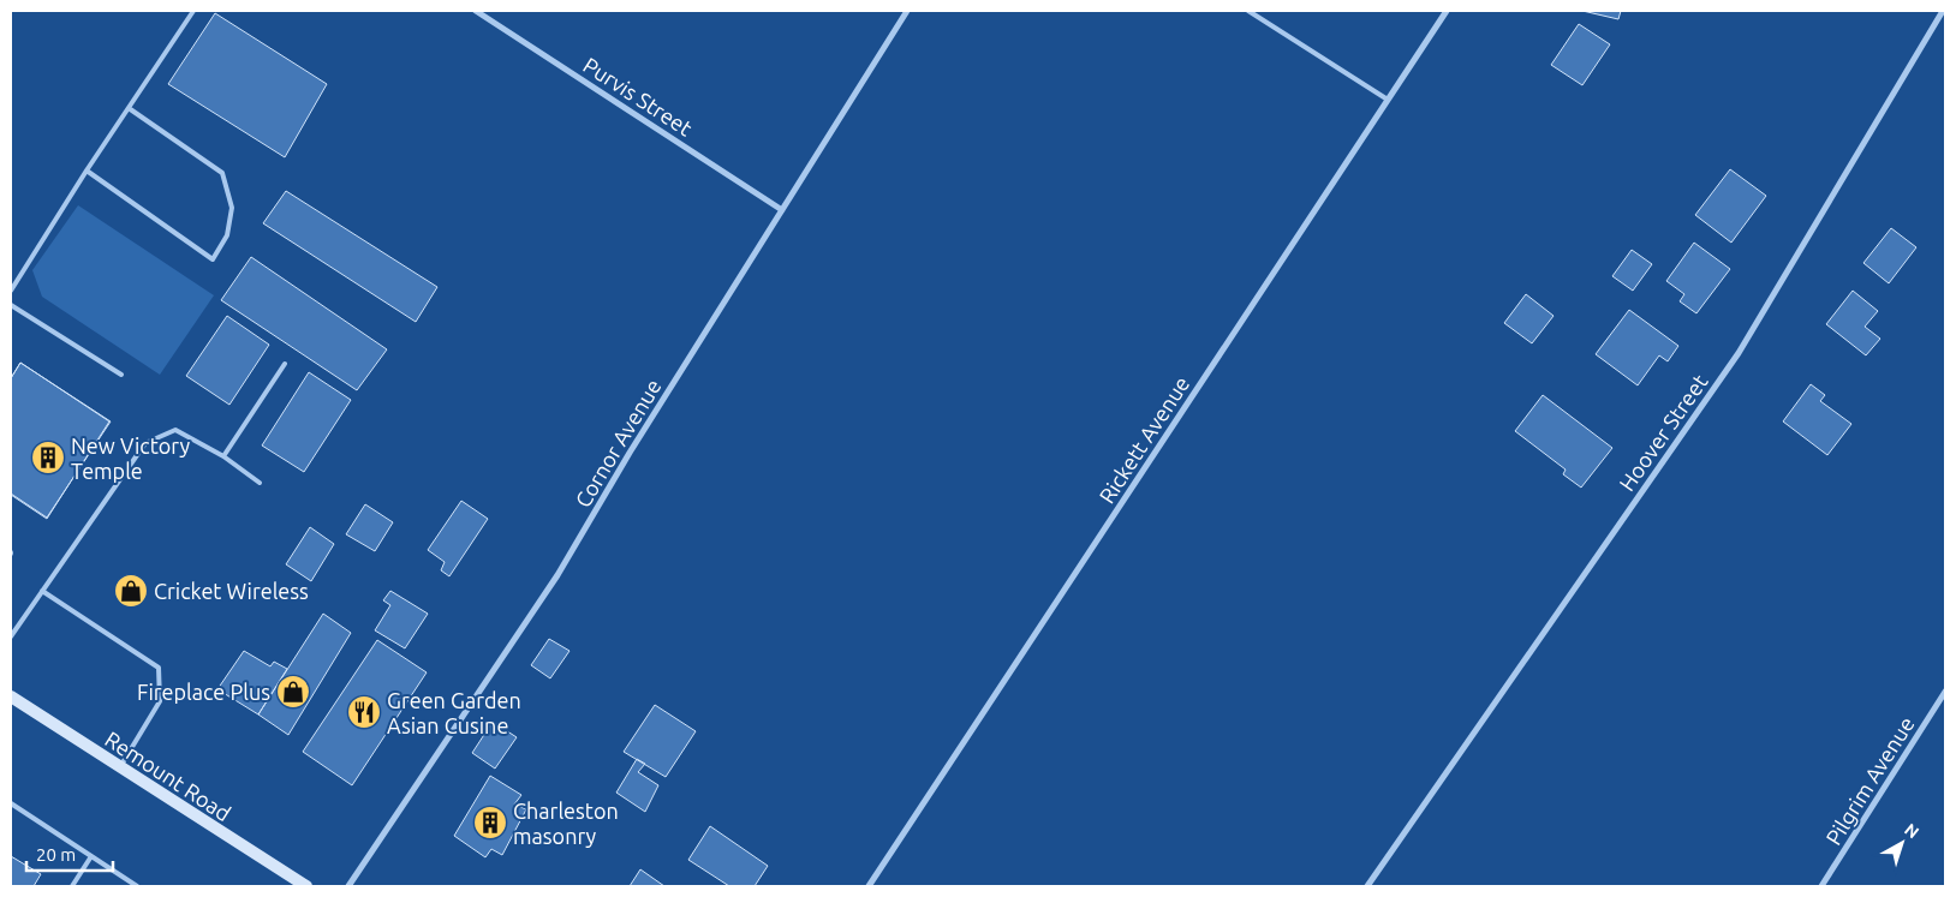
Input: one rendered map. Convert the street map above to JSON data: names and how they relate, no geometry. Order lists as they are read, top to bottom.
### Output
{
  "streets": {
    "main road": ["Remount Road"],
    "street": [
      "Purvis Street",
      "Hoover Street",
      "Rickett Avenue",
      "Cornor Avenue",
      "Pilgrim Avenue"
    ]
  },
  "crossings": [
    ["Purvis Street", "Cornor Avenue"]
  ],
  "places": {
    "building": ["New Victory Temple", "Charleston masonry"],
    "shop": ["Cricket Wireless", "Fireplace Plus"],
    "restaurant": ["Green Garden Asian Cusine"]
  },
  "scale_bar": "20 m",
  "north": "top right"
}
